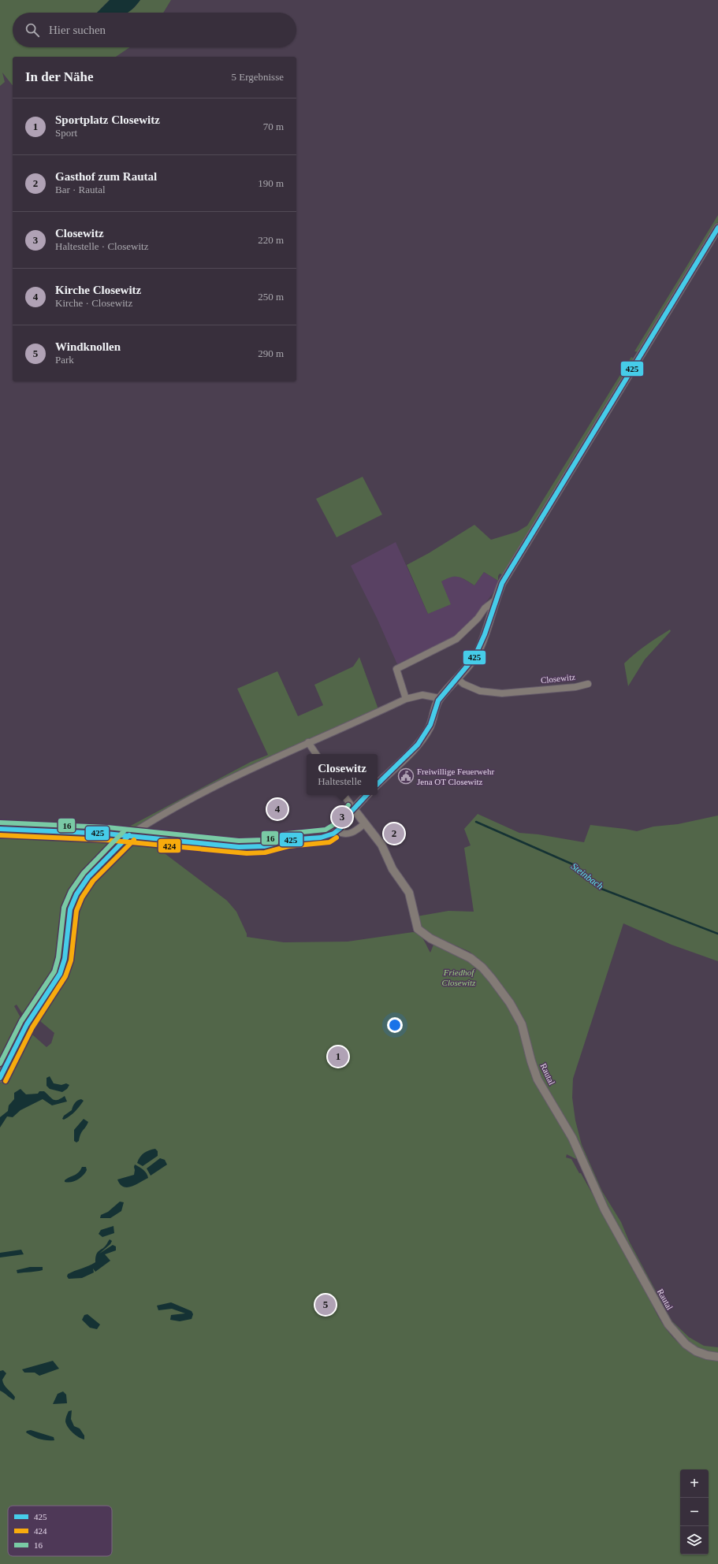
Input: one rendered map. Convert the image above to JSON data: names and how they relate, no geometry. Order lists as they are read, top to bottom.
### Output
{
  "streets": {
    "street": ["Closewitz", "Rautal"]
  },
  "water": ["Steinbach"],
  "parks": ["Friedhof Closewitz"],
  "places": {
    "public building": ["Freiwillige Feuerwehr Jena OT Closewitz"]
  },
  "lines": ["transit line 425", "transit line 16", "transit line 424"],
  "legend": ["425", "424", "16"],
  "page": {
    "search": "Hier suchen",
    "heading": ["In der Nähe", "5 Ergebnisse"],
    "list": [
      {
        "mark": "1",
        "name": "Sportplatz Closewitz",
        "note": "Sport",
        "value": "70 m"
      },
      {
        "mark": "2",
        "name": "Gasthof zum Rautal",
        "note": "Bar · Rautal",
        "value": "190 m"
      },
      {
        "mark": "3",
        "name": "Closewitz",
        "note": "Haltestelle · Closewitz",
        "value": "220 m"
      },
      {
        "mark": "4",
        "name": "Kirche Closewitz",
        "note": "Kirche · Closewitz",
        "value": "250 m"
      },
      {
        "mark": "5",
        "name": "Windknollen",
        "note": "Park",
        "value": "290 m"
      }
    ],
    "popup": ["Closewitz", "Haltestelle"],
    "pins": [
      "4",
      "3",
      "2",
      "1",
      "5"
    ],
    "map_buttons": ["+", "−"]
  }
}
